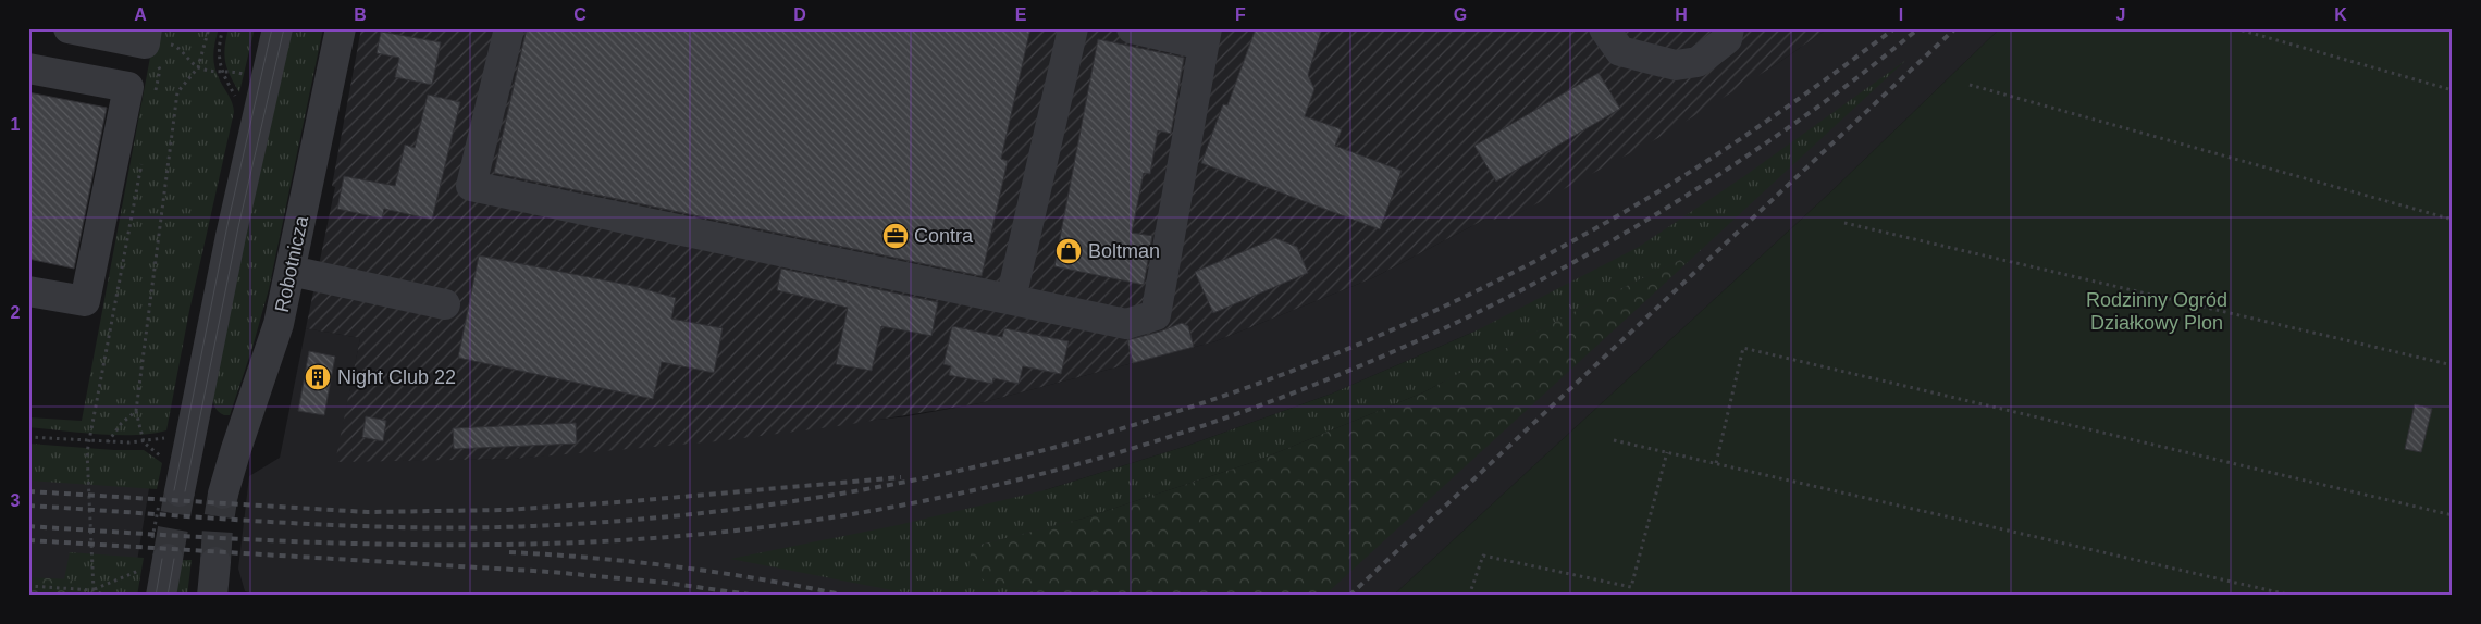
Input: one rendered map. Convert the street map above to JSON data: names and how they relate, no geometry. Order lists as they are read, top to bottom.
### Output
{
  "streets": {
    "street": ["Robotnicza"]
  },
  "parks": ["Rodzinny Ogród Działkowy Plon"],
  "places": {
    "office": ["Contra"],
    "shop": ["Boltman"],
    "building": ["Night Club 22"]
  },
  "grid": {
    "columns": [
      "A",
      "B",
      "C",
      "D",
      "E",
      "F",
      "G",
      "H",
      "I",
      "J",
      "K"
    ],
    "rows": ["1", "2", "3"]
  }
}
